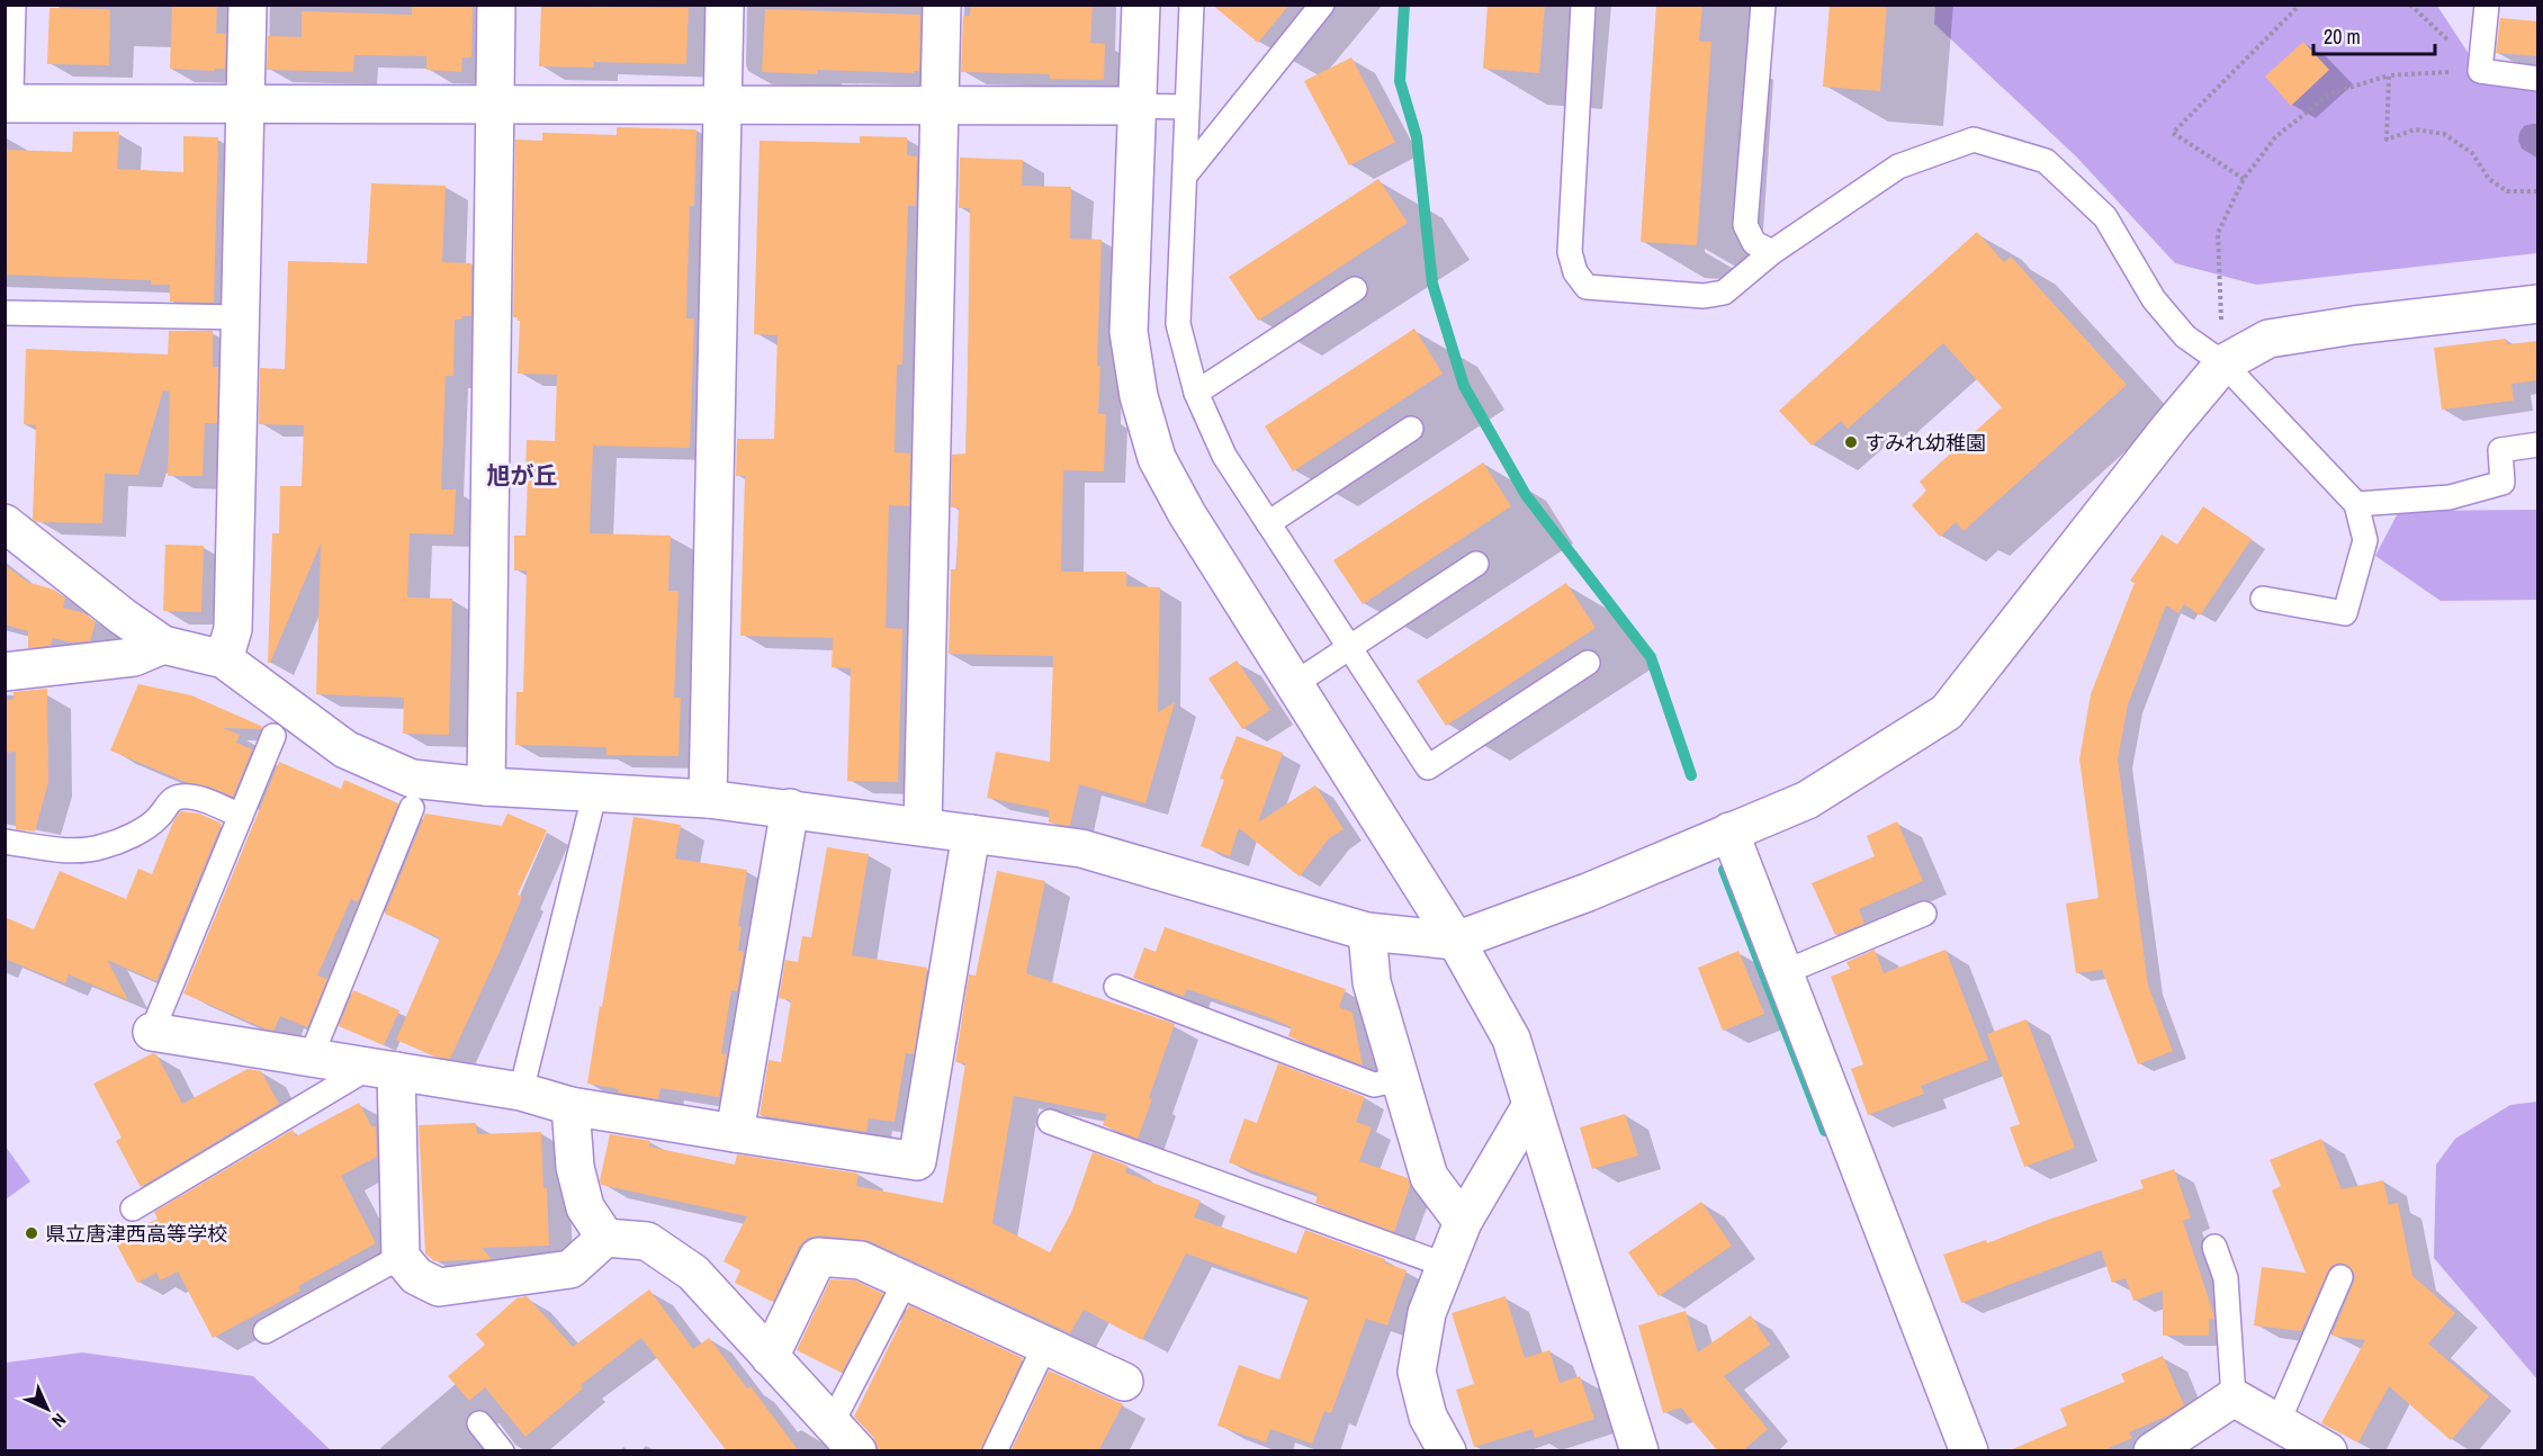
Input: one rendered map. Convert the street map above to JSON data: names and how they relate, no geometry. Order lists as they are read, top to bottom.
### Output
{
  "districts": ["旭が丘"],
  "places": ["すみれ幼稚園", "県立唐津西高等学校"],
  "scale_bar": "20 m",
  "north": "bottom right"
}
